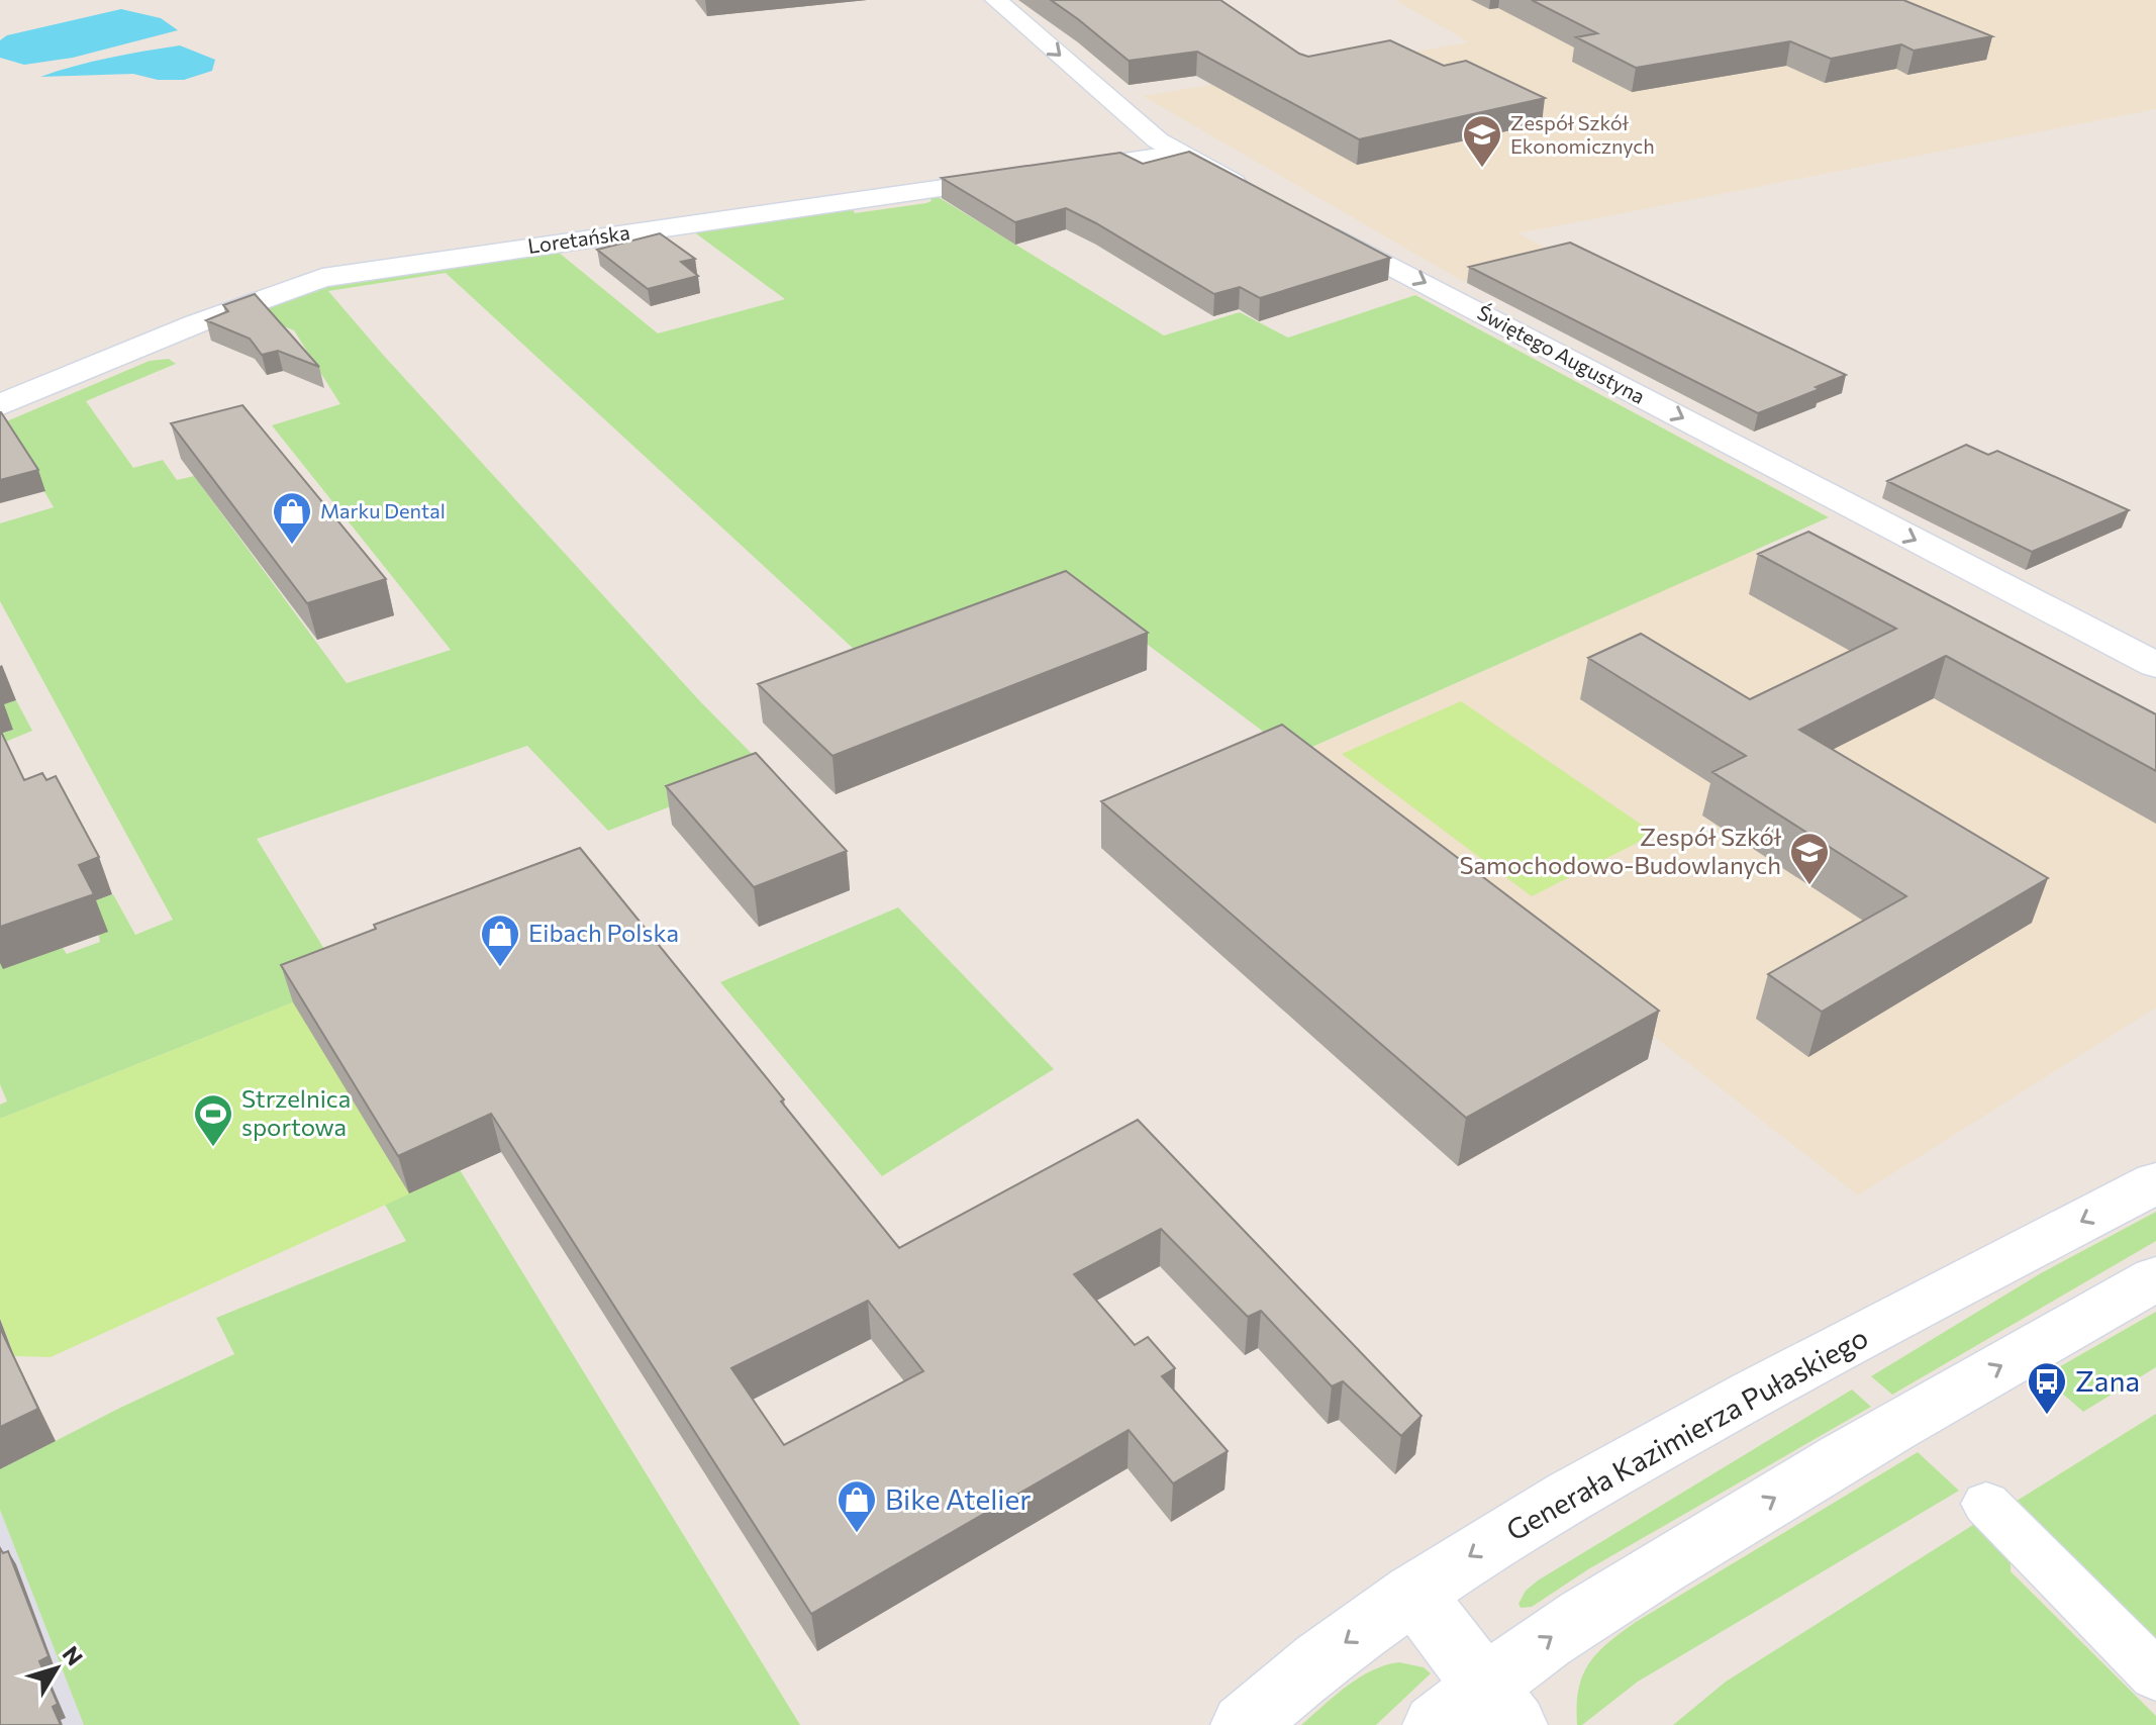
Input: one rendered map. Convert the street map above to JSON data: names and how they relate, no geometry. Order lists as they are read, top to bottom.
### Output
{
  "streets": {
    "street": ["Loretańska", "Świętego Augustyna", "Generała Kazimierza Pułaskiego"]
  },
  "one_way": ["Świętego Augustyna"],
  "places": {
    "school or university": ["Zespół Szkół Ekonomicznych", "Zespół Szkół Samochodowo-Budowlanych"],
    "shop": ["Marku Dental", "Eibach Polska", "Bike Atelier"],
    "sports": ["Strzelnica sportowa"],
    "bus stop": ["Zana"]
  },
  "north": "top right"
}
